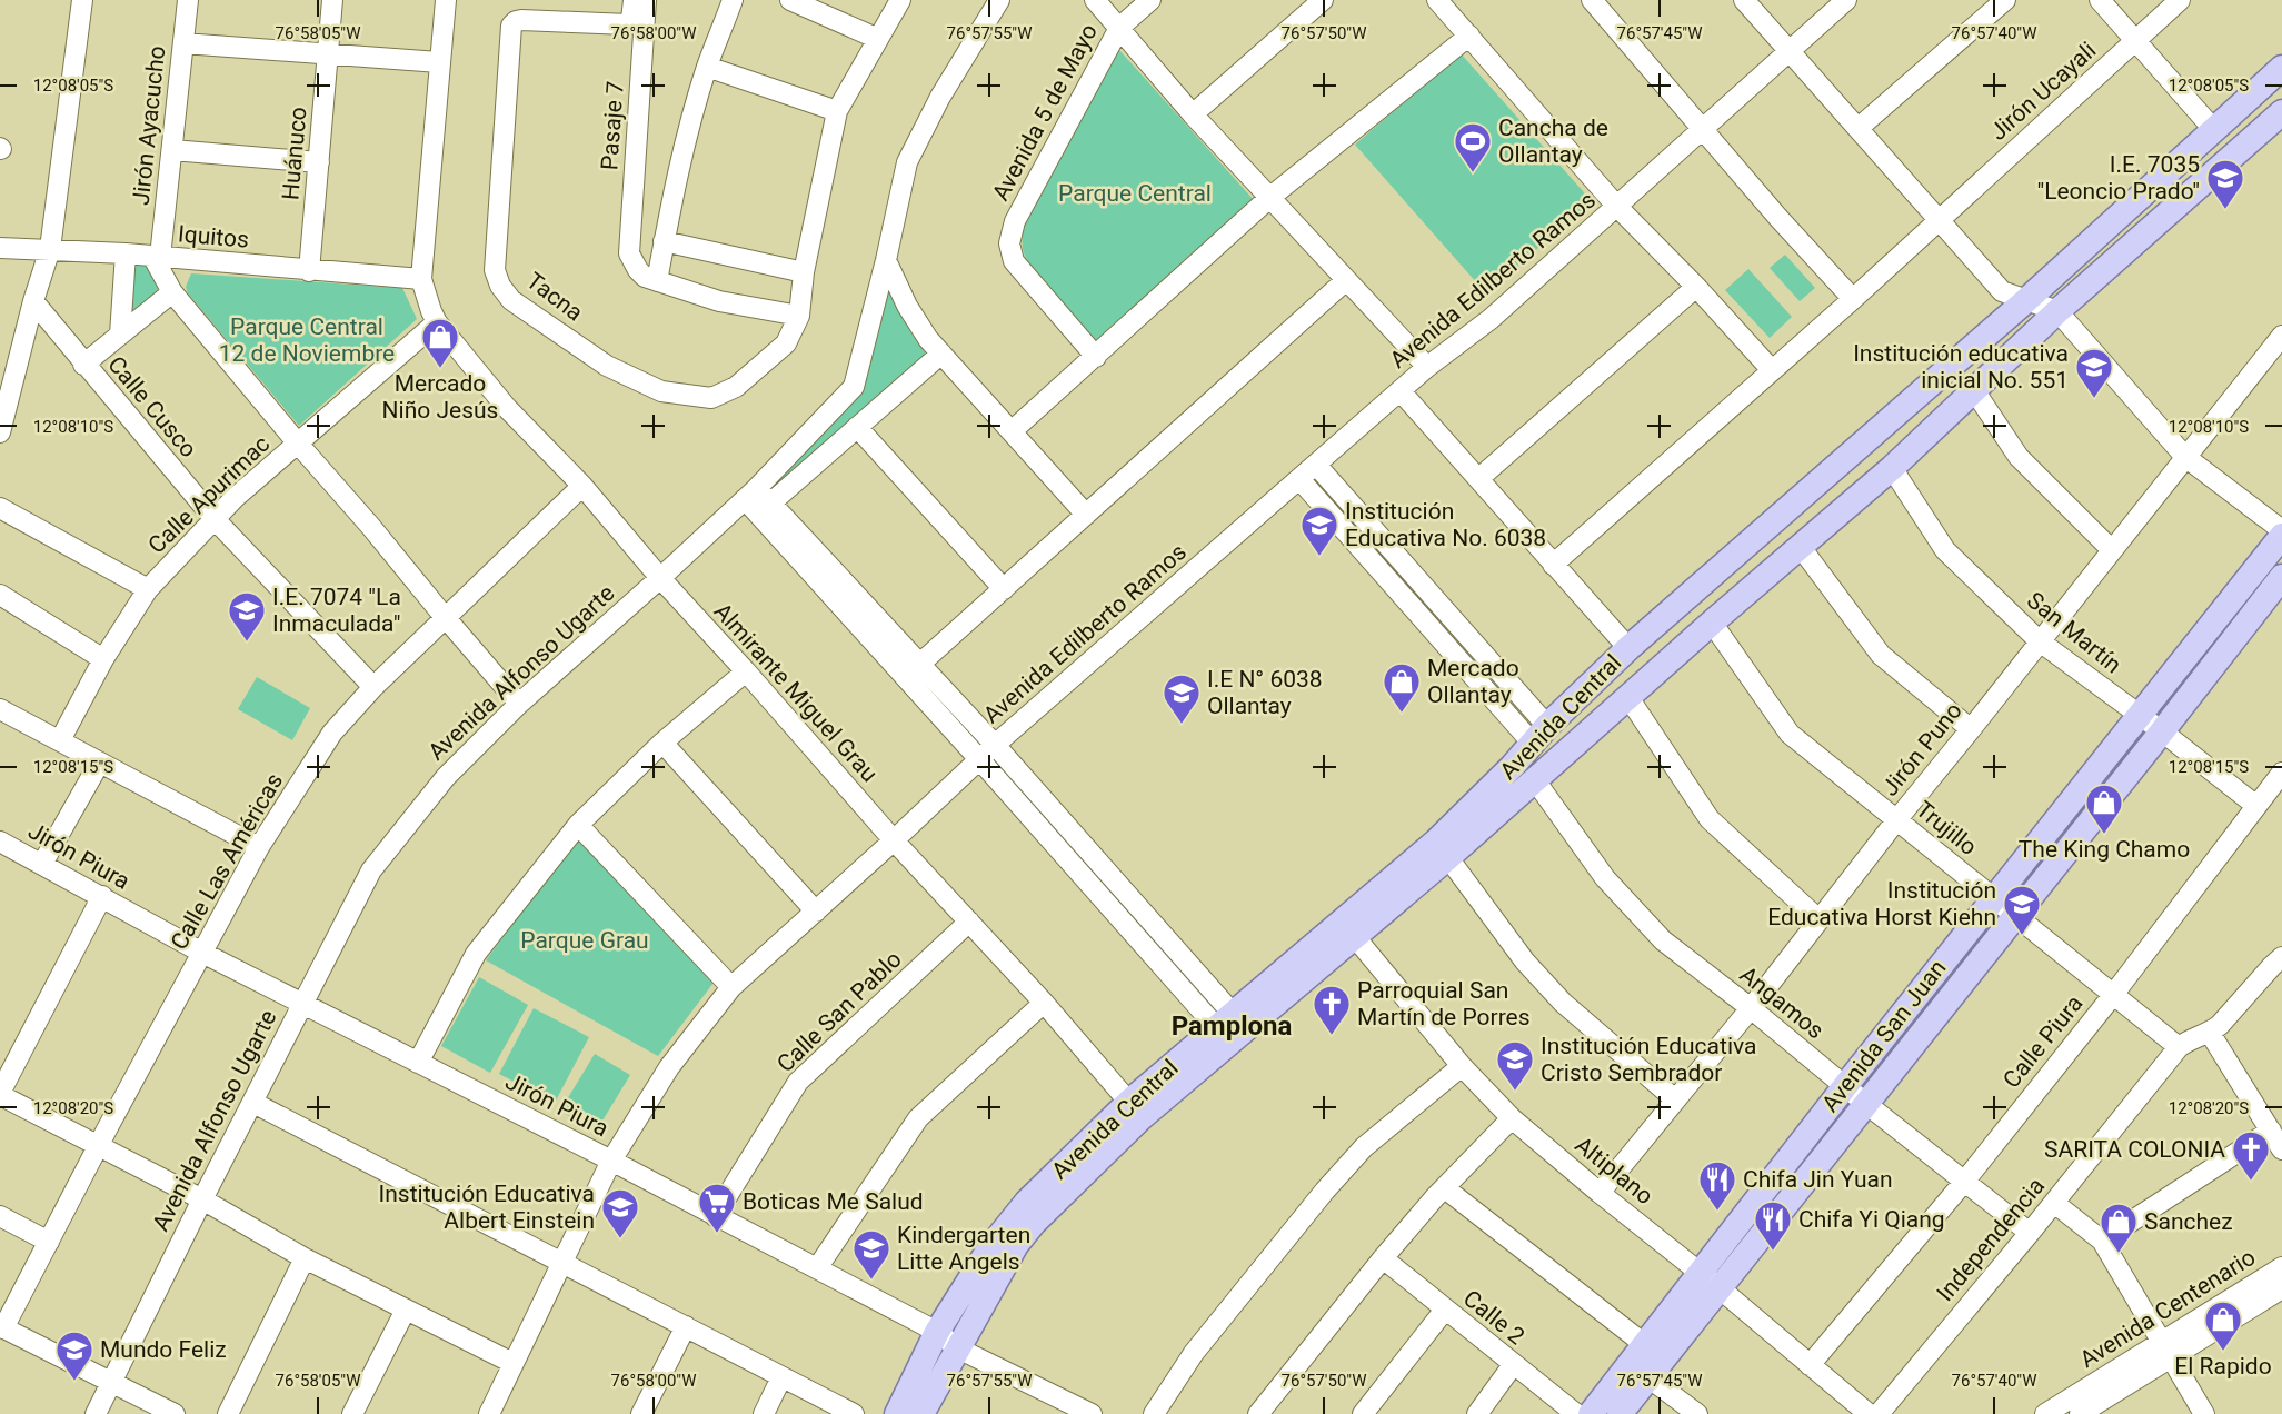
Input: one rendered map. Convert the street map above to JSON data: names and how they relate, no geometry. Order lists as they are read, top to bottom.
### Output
{
  "streets": {
    "main road": ["Avenida Central", "Avenida San Juan"],
    "street": [
      "Jirón Ucayali",
      "Avenida 5 de Mayo",
      "Jirón Ayacucho",
      "Pasaje 7",
      "Huánuco",
      "Iquitos",
      "Avenida Edilberto Ramos",
      "Tacna",
      "Calle Cusco",
      "Calle Apurimac",
      "San Martín",
      "Avenida Alfonso Ugarte",
      "Almirante Miguel Grau",
      "Jirón Puno",
      "Trujillo",
      "Jirón Piura",
      "Calle Las Américas",
      "Angamos",
      "Calle San Pablo",
      "Calle Piura",
      "Altiplano",
      "Independencia",
      "Avenida Centenario",
      "Calle 2"
    ]
  },
  "crossings": [
    ["Jirón Ayacucho", "Iquitos"],
    ["Huánuco", "Iquitos"],
    ["Iquitos", "Almirante Miguel Grau"],
    ["Avenida Edilberto Ramos", "Almirante Miguel Grau"],
    ["Avenida Edilberto Ramos", "Jirón Piura"],
    ["Calle Cusco", "Calle Apurimac"],
    ["Calle Cusco", "Calle Las Américas"],
    ["Calle Apurimac", "Almirante Miguel Grau"],
    ["San Martín", "Avenida Central"],
    ["San Martín", "Jirón Puno"],
    ["San Martín", "Avenida San Juan"],
    ["San Martín", "Calle Piura"],
    ["Avenida Alfonso Ugarte", "Almirante Miguel Grau"],
    ["Avenida Alfonso Ugarte", "Jirón Piura"],
    ["Almirante Miguel Grau", "Avenida Central"],
    ["Almirante Miguel Grau", "Calle Las Américas"],
    ["Almirante Miguel Grau", "Calle San Pablo"],
    ["Avenida Central", "Trujillo"],
    ["Avenida Central", "Jirón Piura"],
    ["Avenida Central", "Angamos"],
    ["Avenida Central", "Altiplano"],
    ["Jirón Puno", "Trujillo"],
    ["Jirón Puno", "Angamos"],
    ["Jirón Puno", "Altiplano"],
    ["Trujillo", "Avenida San Juan"],
    ["Trujillo", "Calle Piura"],
    ["Trujillo", "Independencia"],
    ["Jirón Piura", "Calle Las Américas"],
    ["Jirón Piura", "Calle San Pablo"],
    ["Angamos", "Avenida San Juan"],
    ["Angamos", "Calle Piura"],
    ["Angamos", "Independencia"],
    ["Avenida San Juan", "Altiplano"],
    ["Calle Piura", "Altiplano"]
  ],
  "districts": ["Pamplona"],
  "parks": ["Parque Central", "Parque Central 12 de Noviembre", "Parque Grau"],
  "places": {
    "sports": ["Cancha de Ollantay"],
    "school or university": [
      "I.E. 7035 \"Leoncio Prado\"",
      "Institución educativa inicial No. 551",
      "Institución Educativa No. 6038",
      "I.E. 7074 \"La Inmaculada\"",
      "I.E N° 6038 Ollantay",
      "Institución Educativa Horst Kiehn",
      "Institución Educativa Cristo Sembrador",
      "Institución Educativa Albert Einstein",
      "Kindergarten Litte Angels",
      "Mundo Feliz"
    ],
    "shop": [
      "Mercado Niño Jesús",
      "Mercado Ollantay",
      "The King Chamo",
      "Sanchez",
      "El Rapido"
    ],
    "church": ["Parroquial San Martín de Porres", "SARITA COLONIA"],
    "restaurant": ["Chifa Jin Yuan", "Chifa Yi Qiang"],
    "supermarket": ["Boticas Me Salud"]
  },
  "coordinates": [
    "76°58'05\"W",
    "76°58'00\"W",
    "76°57'55\"W",
    "76°57'50\"W",
    "76°57'45\"W",
    "76°57'40\"W",
    "12°08'05\"S",
    "12°08'10\"S",
    "12°08'15\"S",
    "12°08'20\"S"
  ]
}
